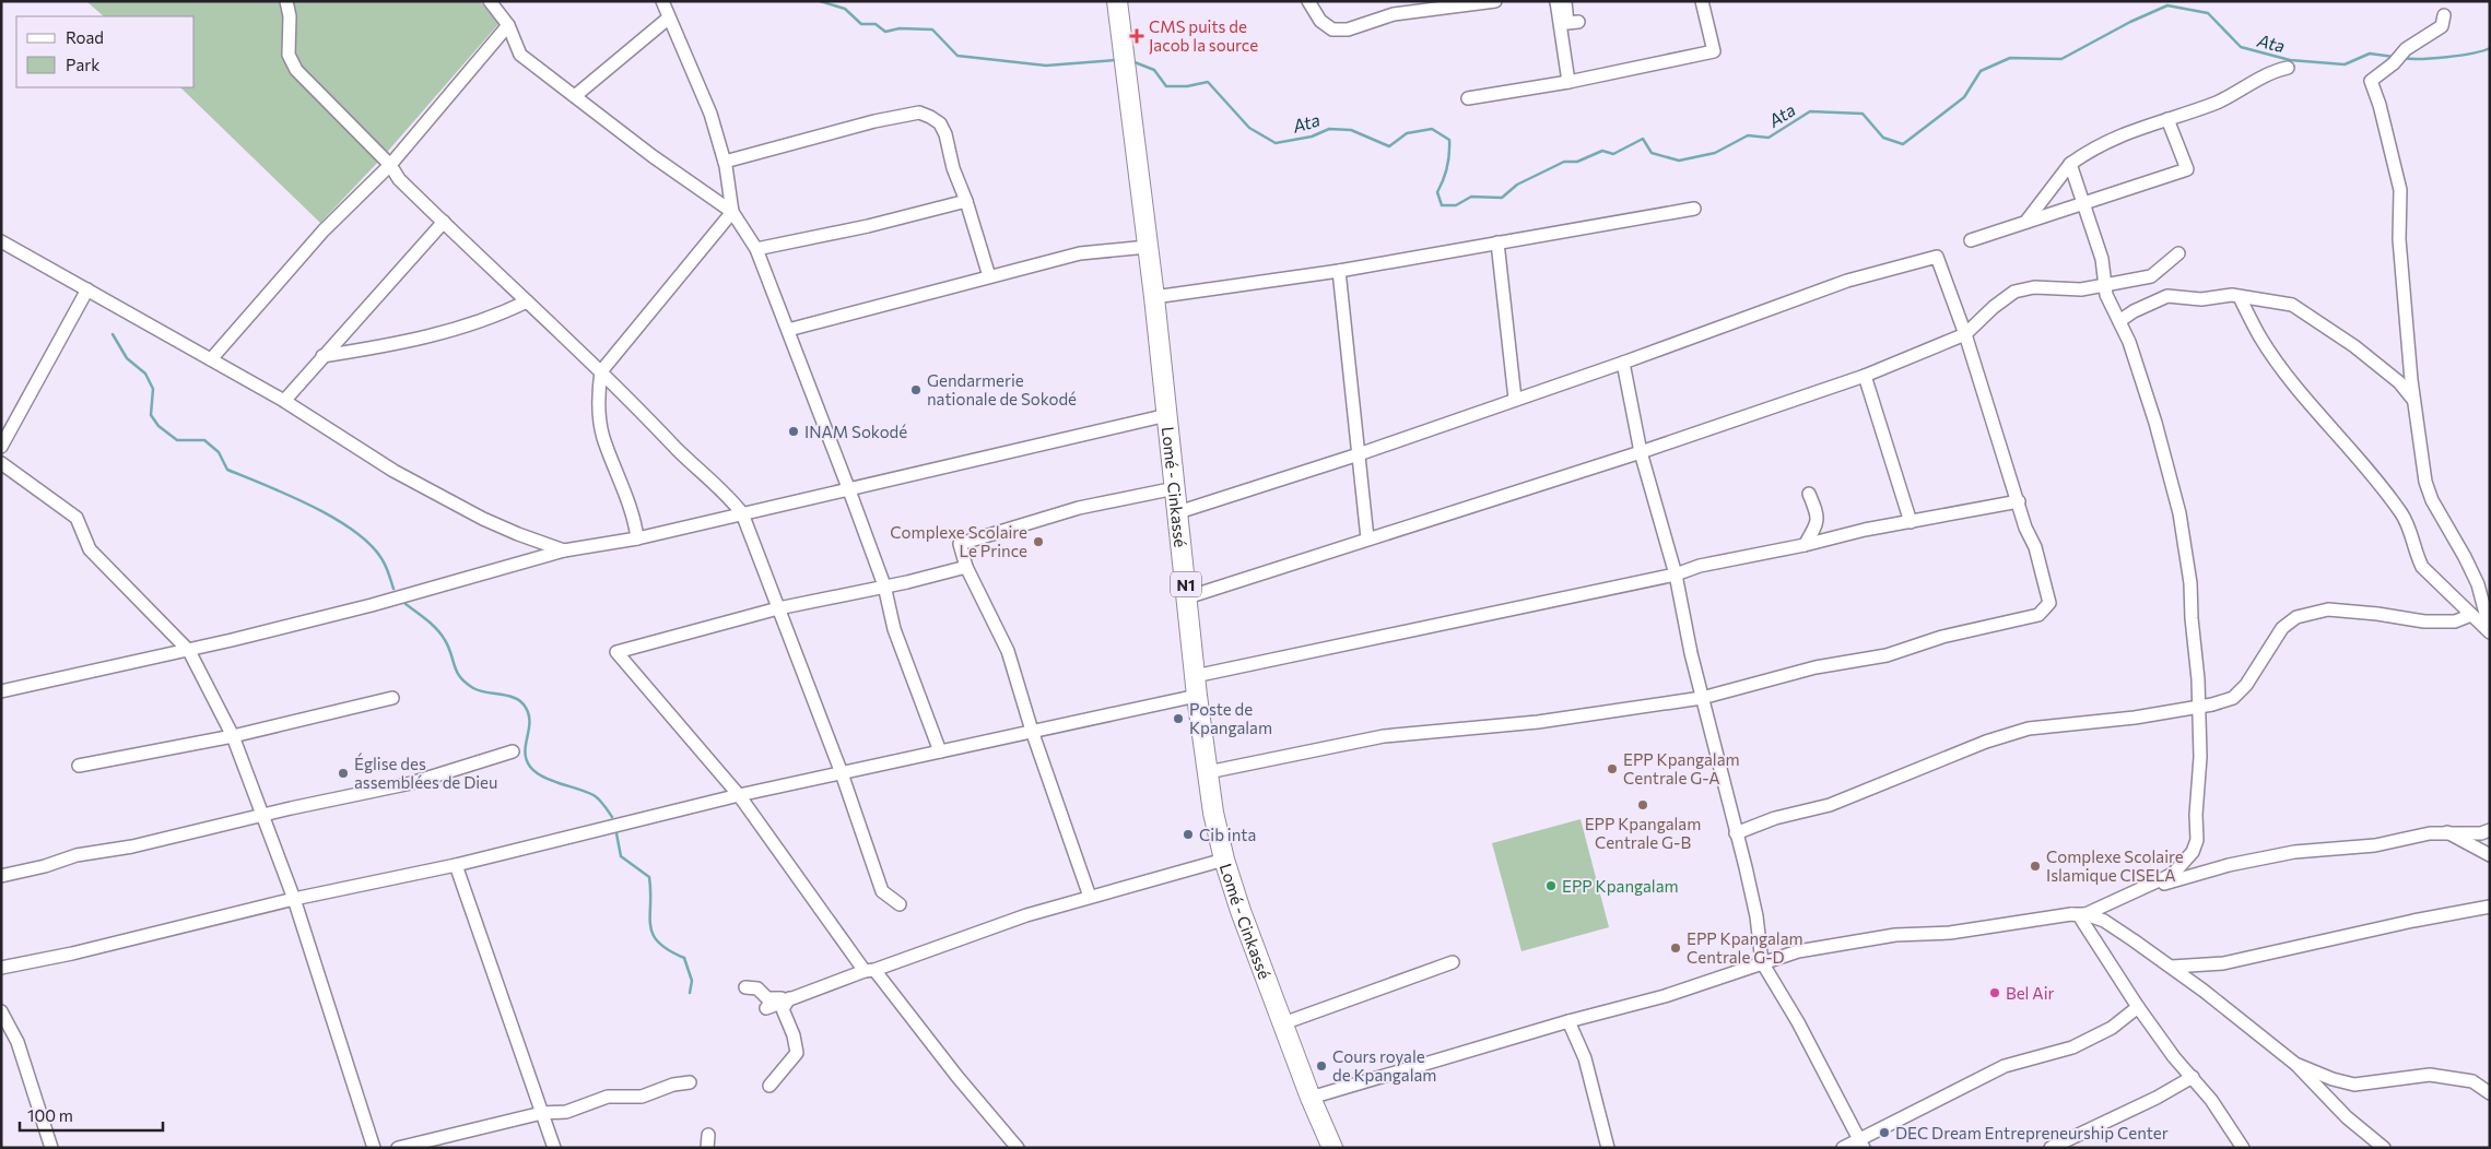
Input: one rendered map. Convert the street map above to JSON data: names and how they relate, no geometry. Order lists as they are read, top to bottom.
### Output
{
  "streets": {
    "highway": ["Lomé - Cinkassé", "N1"]
  },
  "water": ["Ata"],
  "places": {
    "health": ["CMS puits de Jacob la source"],
    "other": [
      "Gendarmerie nationale de Sokodé",
      "INAM Sokodé",
      "Complexe Scolaire Le Prince",
      "Poste de Kpangalam",
      "EPP Kpangalam Centrale G-A",
      "Église des assemblées de Dieu",
      "EPP Kpangalam Centrale G-B",
      "Cib inta",
      "Complexe Scolaire Islamique CISELA",
      "EPP Kpangalam",
      "EPP Kpangalam Centrale G-D",
      "Bel Air",
      "Cours royale de Kpangalam",
      "DEC Dream Entrepreneurship Center"
    ]
  },
  "legend": ["Road", "Park"],
  "scale_bar": "100 m"
}
